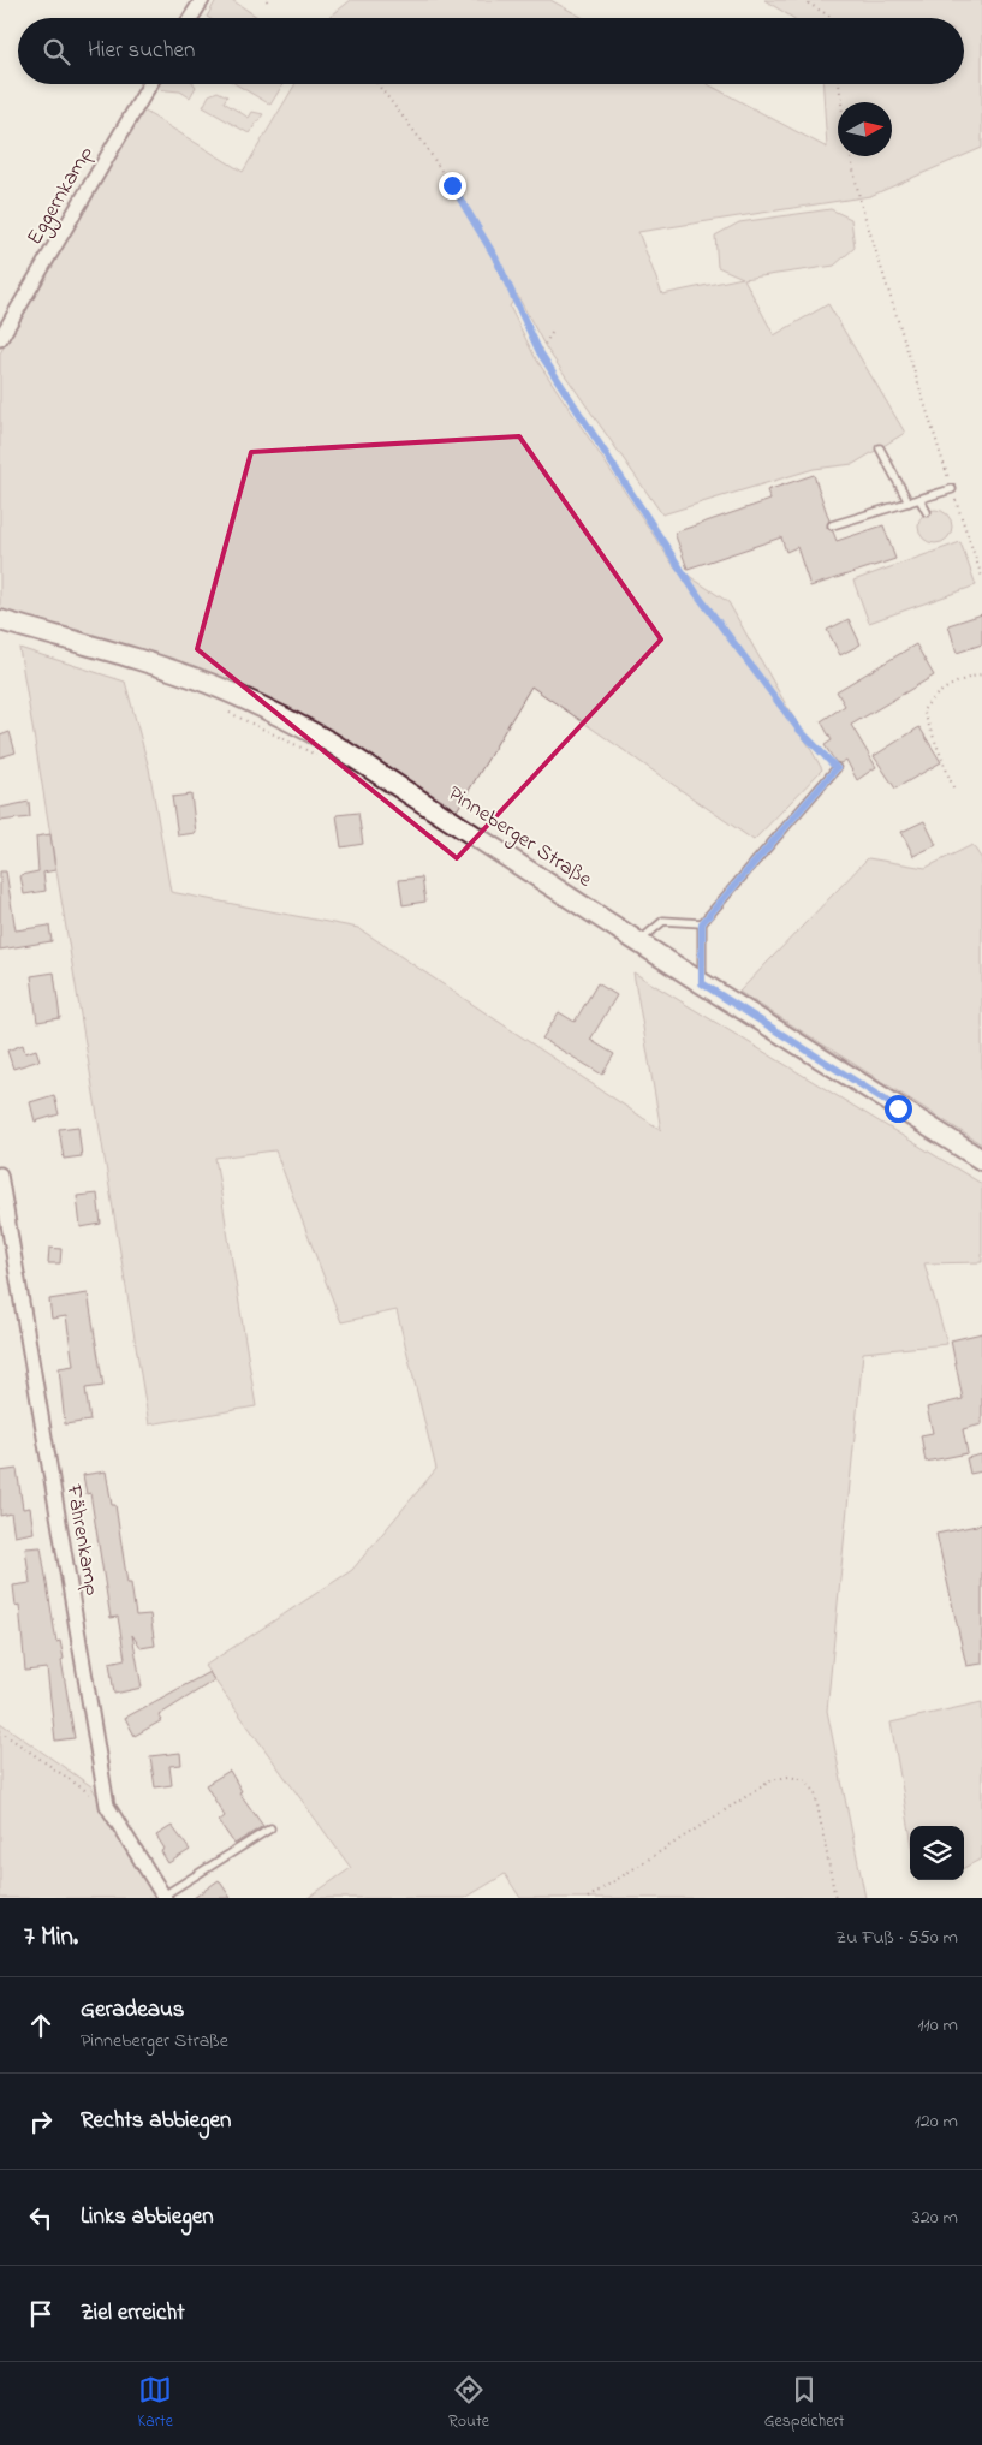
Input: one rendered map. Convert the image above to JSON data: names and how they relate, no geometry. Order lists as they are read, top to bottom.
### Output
{
  "streets": {
    "main road": ["Pinneberger Straße"],
    "street": ["Eggernkamp", "Fährenkamp"]
  },
  "north": "right",
  "page": {
    "search": "Hier suchen",
    "heading": ["7 Min.", "Zu Fuß · 550 m"],
    "list": [
      ["Geradeaus", "Pinneberger Straße", "110 m"],
      ["Rechts abbiegen", "120 m"],
      ["Links abbiegen", "320 m"],
      "Ziel erreicht"
    ],
    "nav": ["Karte", "Route", "Gespeichert"]
  }
}
